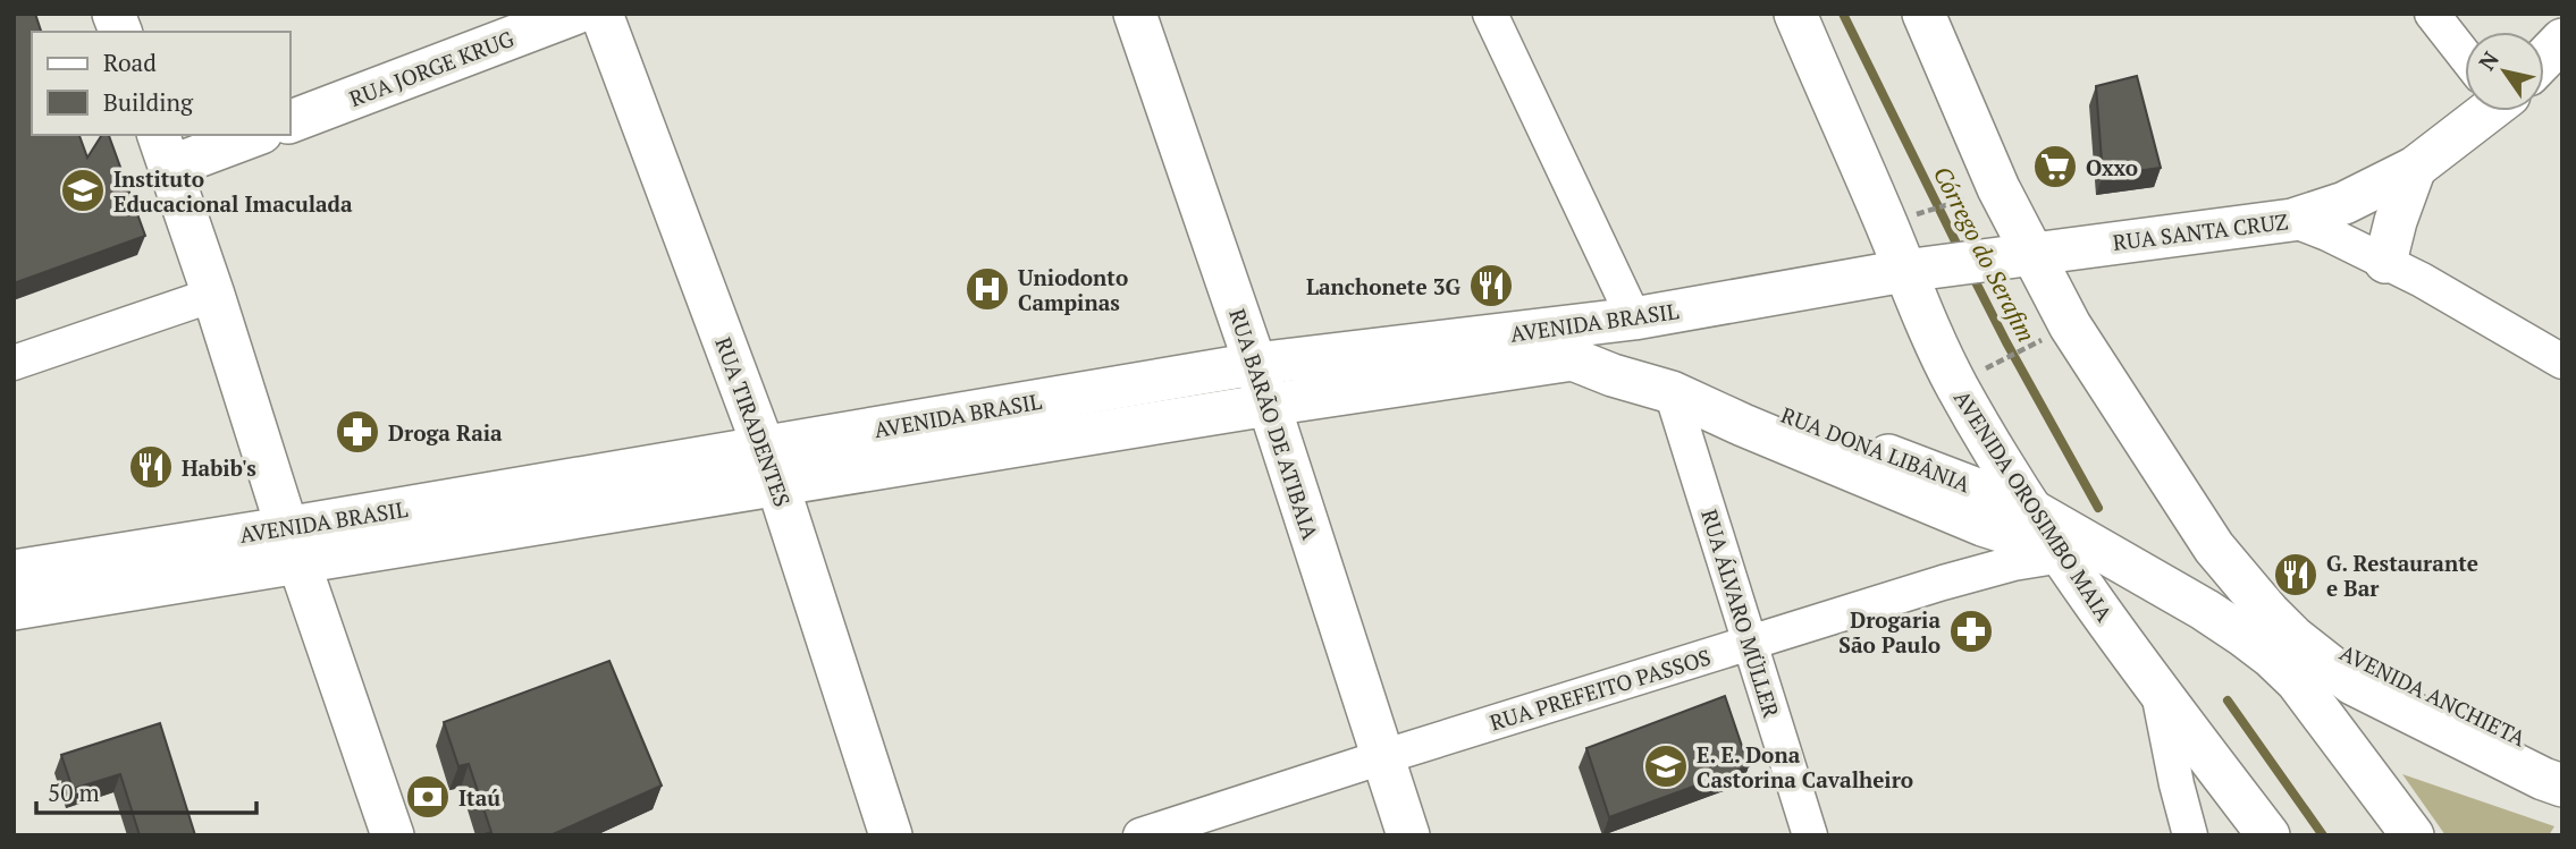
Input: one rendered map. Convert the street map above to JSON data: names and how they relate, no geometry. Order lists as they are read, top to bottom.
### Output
{
  "streets": {
    "main road": [
      "RUA JORGE KRUG",
      "RUA SANTA CRUZ",
      "AVENIDA BRASIL",
      "RUA TIRADENTES",
      "RUA BARÃO DE ATIBAIA",
      "RUA DONA LIBÂNIA",
      "AVENIDA OROSIMBO MAIA",
      "AVENIDA ANCHIETA"
    ],
    "street": ["RUA ÁLVARO MÜLLER", "RUA PREFEITO PASSOS"]
  },
  "crossings": [
    ["RUA SANTA CRUZ", "AVENIDA BRASIL"],
    ["RUA SANTA CRUZ", "AVENIDA OROSIMBO MAIA"],
    ["AVENIDA BRASIL", "RUA TIRADENTES"],
    ["AVENIDA BRASIL", "RUA BARÃO DE ATIBAIA"],
    ["AVENIDA BRASIL", "RUA DONA LIBÂNIA"],
    ["AVENIDA BRASIL", "AVENIDA OROSIMBO MAIA"],
    ["AVENIDA BRASIL", "RUA ÁLVARO MÜLLER"],
    ["RUA BARÃO DE ATIBAIA", "RUA PREFEITO PASSOS"],
    ["RUA DONA LIBÂNIA", "AVENIDA OROSIMBO MAIA"],
    ["RUA DONA LIBÂNIA", "RUA ÁLVARO MÜLLER"],
    ["RUA DONA LIBÂNIA", "RUA PREFEITO PASSOS"],
    ["AVENIDA OROSIMBO MAIA", "RUA PREFEITO PASSOS"],
    ["RUA ÁLVARO MÜLLER", "RUA PREFEITO PASSOS"]
  ],
  "water": ["Córrego do Serafim"],
  "places": {
    "supermarket": ["Oxxo"],
    "school or university": ["Instituto Educacional Imaculada", "E. E. Dona Castorina Cavalheiro"],
    "restaurant": ["Lanchonete 3G", "Habib's", "G. Restaurante e Bar"],
    "hospital": ["Uniodonto Campinas"],
    "pharmacy": ["Droga Raia", "Drogaria São Paulo"],
    "bank": ["Itaú"]
  },
  "legend": ["Road", "Building"],
  "scale_bar": "50 m",
  "north": "top left"
}
